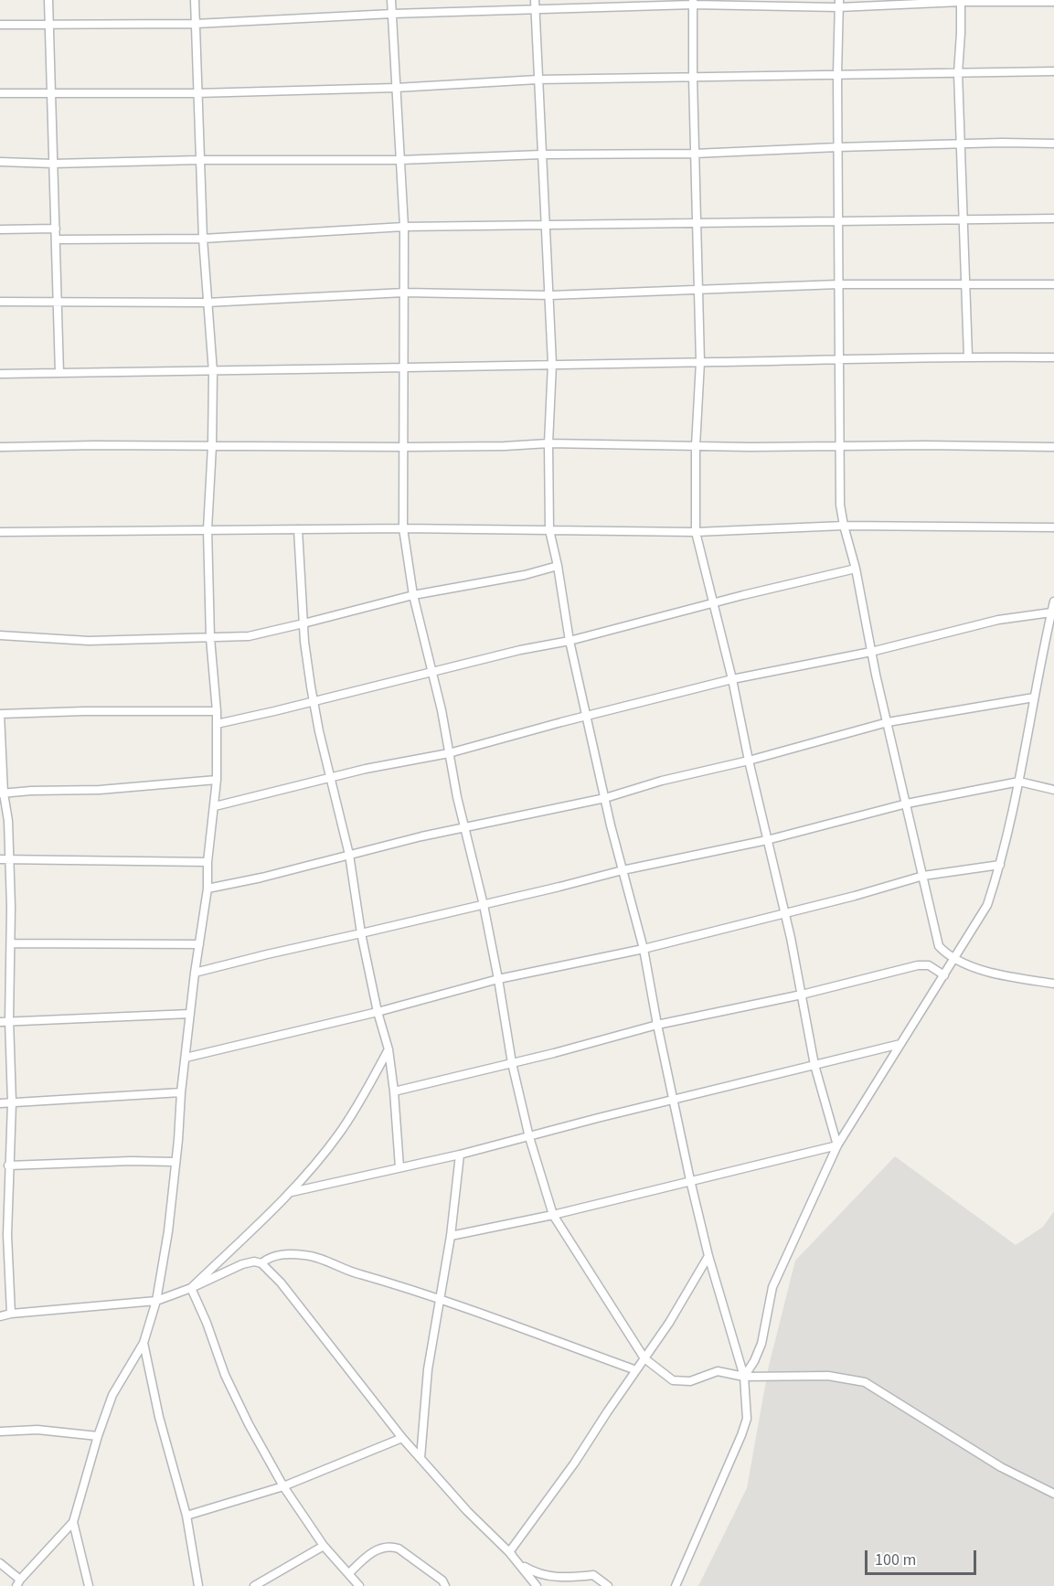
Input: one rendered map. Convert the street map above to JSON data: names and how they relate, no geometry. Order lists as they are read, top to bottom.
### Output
{
  "scale_bar": "100 m"
}
